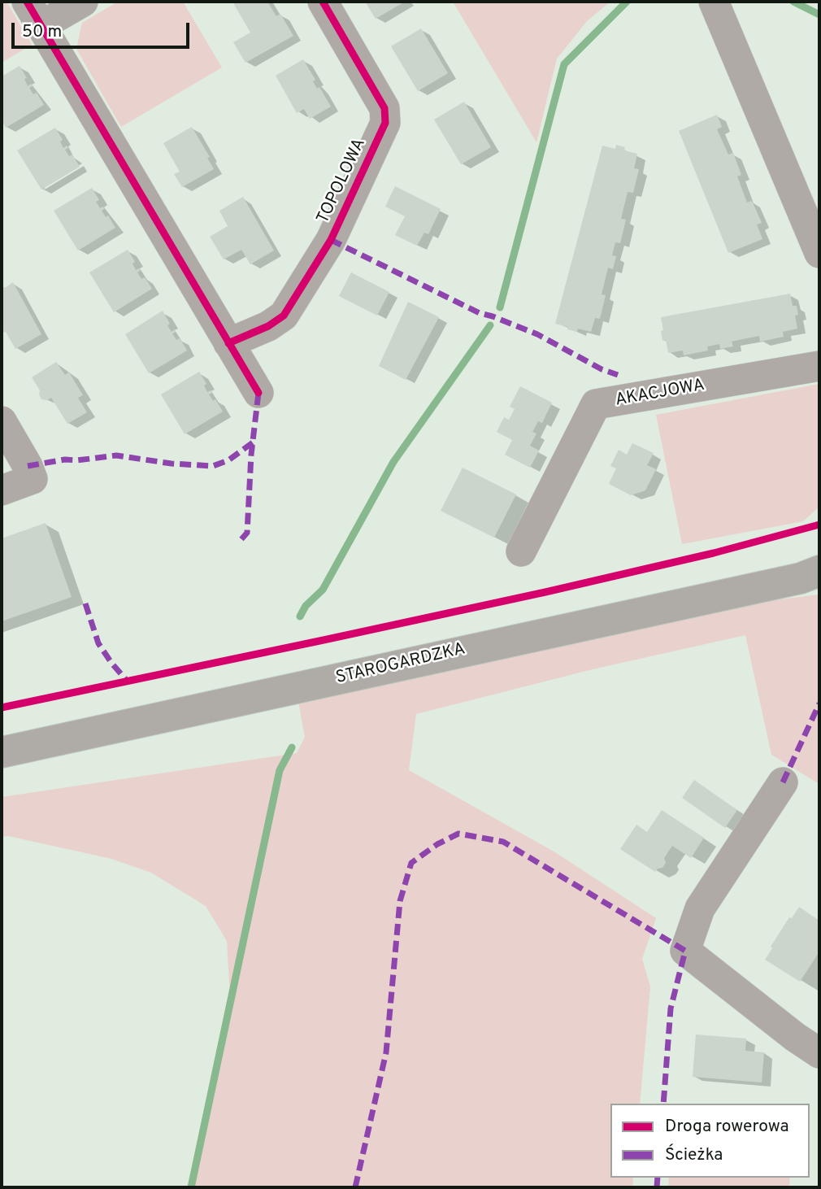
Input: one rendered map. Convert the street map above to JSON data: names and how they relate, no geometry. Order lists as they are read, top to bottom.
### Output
{
  "streets": {
    "main road": ["STAROGARDZKA"],
    "street": ["TOPOLOWA", "AKACJOWA"]
  },
  "legend": ["Droga rowerowa", "Ścieżka"],
  "scale_bar": "50 m"
}
